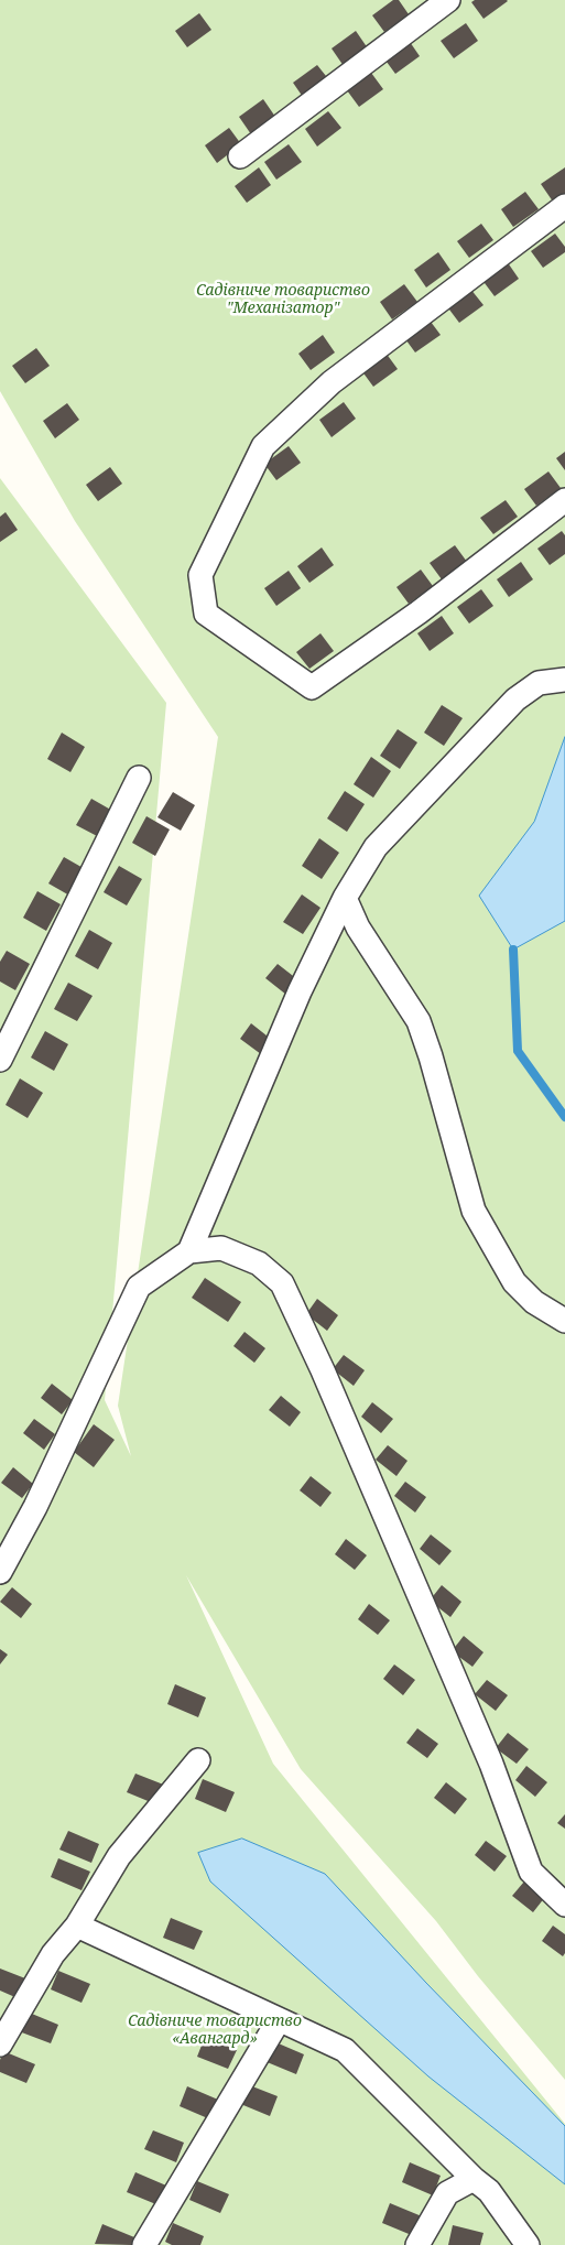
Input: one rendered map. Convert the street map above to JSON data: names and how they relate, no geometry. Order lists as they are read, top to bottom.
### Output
{
  "parks": ["Садівниче товариство \"Механізатор\"", "Садівниче товариство «Авангард»"]
}
